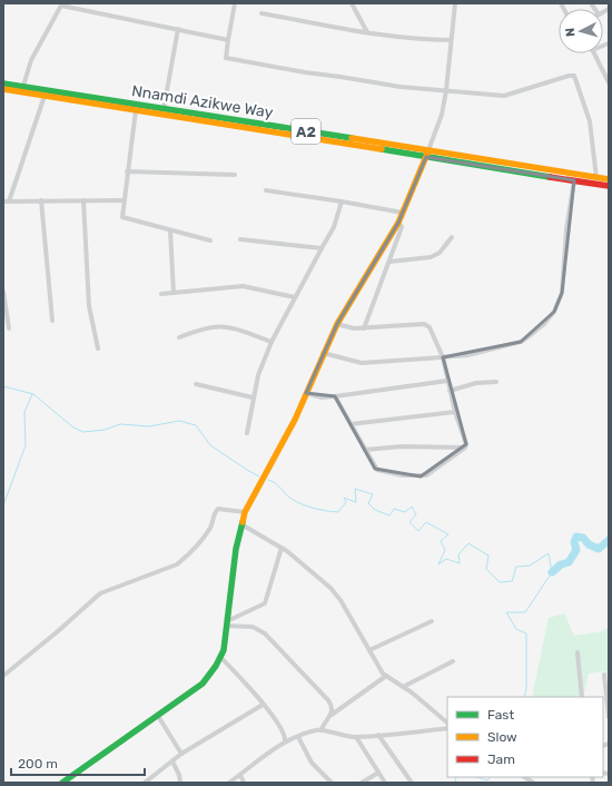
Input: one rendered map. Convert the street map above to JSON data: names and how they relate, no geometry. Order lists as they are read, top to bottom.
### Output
{
  "streets": {
    "main road": ["Nnamdi Azikwe Way", "A2"]
  },
  "legend": ["Fast", "Slow", "Jam"],
  "scale_bar": "200 m",
  "north": "left"
}
